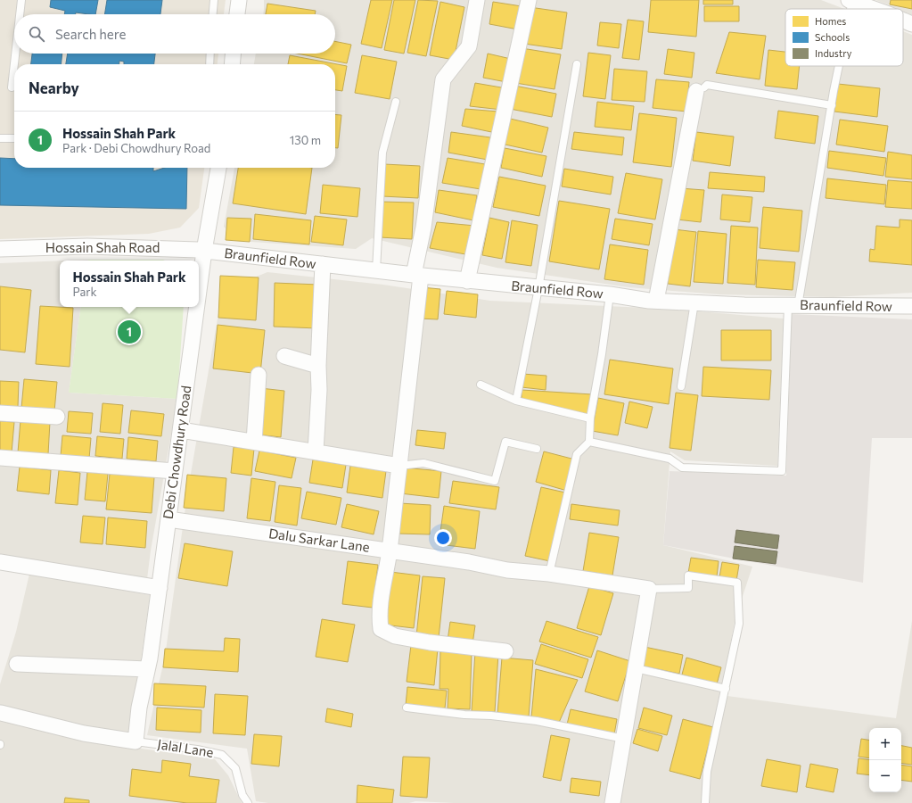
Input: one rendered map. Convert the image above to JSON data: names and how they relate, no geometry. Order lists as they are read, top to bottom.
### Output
{
  "streets": {
    "street": [
      "Hossain Shah Road",
      "Braunfield Row",
      "Debi Chowdhury Road",
      "Dalu Sarkar Lane"
    ],
    "lane": ["Jalal Lane"]
  },
  "crossings": [
    ["Hossain Shah Road", "Braunfield Row"],
    ["Hossain Shah Road", "Debi Chowdhury Road"],
    ["Braunfield Row", "Debi Chowdhury Road"],
    ["Debi Chowdhury Road", "Dalu Sarkar Lane"],
    ["Debi Chowdhury Road", "Jalal Lane"]
  ],
  "legend": ["Homes", "Schools", "Industry"],
  "page": {
    "search": "Search here",
    "heading": "Nearby",
    "list": [
      {
        "mark": "1",
        "name": "Hossain Shah Park",
        "note": "Park · Debi Chowdhury Road",
        "value": "130 m"
      }
    ],
    "popup": ["Hossain Shah Park", "Park"],
    "pins": "1",
    "map_buttons": ["+", "−"]
  }
}
